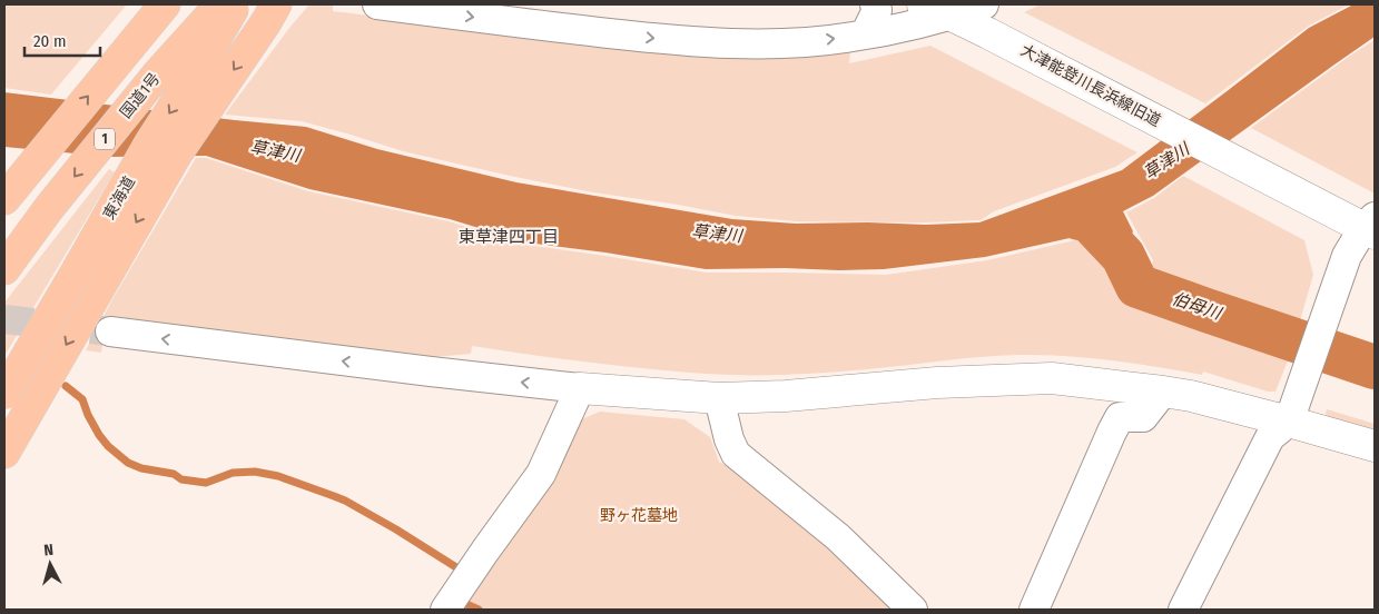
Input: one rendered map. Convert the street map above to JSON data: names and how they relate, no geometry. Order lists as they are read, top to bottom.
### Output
{
  "streets": {
    "highway": ["国道1号", "1", "東海道"],
    "street": ["大津能登川長浜線旧道"]
  },
  "crossings": [
    ["国道1号", "東海道"]
  ],
  "districts": ["東草津四丁目"],
  "water": ["草津川", "伯母川"],
  "parks": ["野ヶ花墓地"],
  "scale_bar": "20 m",
  "north": "top"
}
